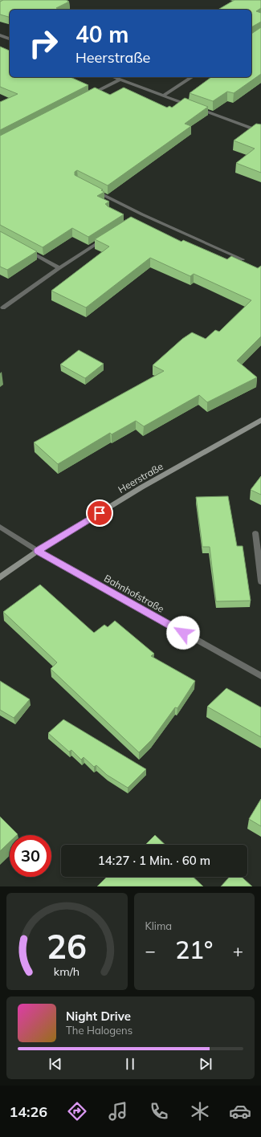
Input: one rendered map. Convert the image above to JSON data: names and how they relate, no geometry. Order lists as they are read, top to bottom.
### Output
{
  "streets": {
    "main road": ["Heerstraße"],
    "street": ["Bahnhofstraße"]
  },
  "crossings": [
    ["Heerstraße", "Bahnhofstraße"]
  ],
  "page": {
    "turn": ["40 m", "Heerstraße"],
    "limit": "30",
    "trip": "14:27 · 1 Min. · 60 m",
    "tile": "Klima",
    "heat": ["−", "21°", "+"],
    "song": ["Night Drive", "The Halogens"],
    "tabs": "14:26",
    "gauge": ["26", "km/h"]
  }
}
